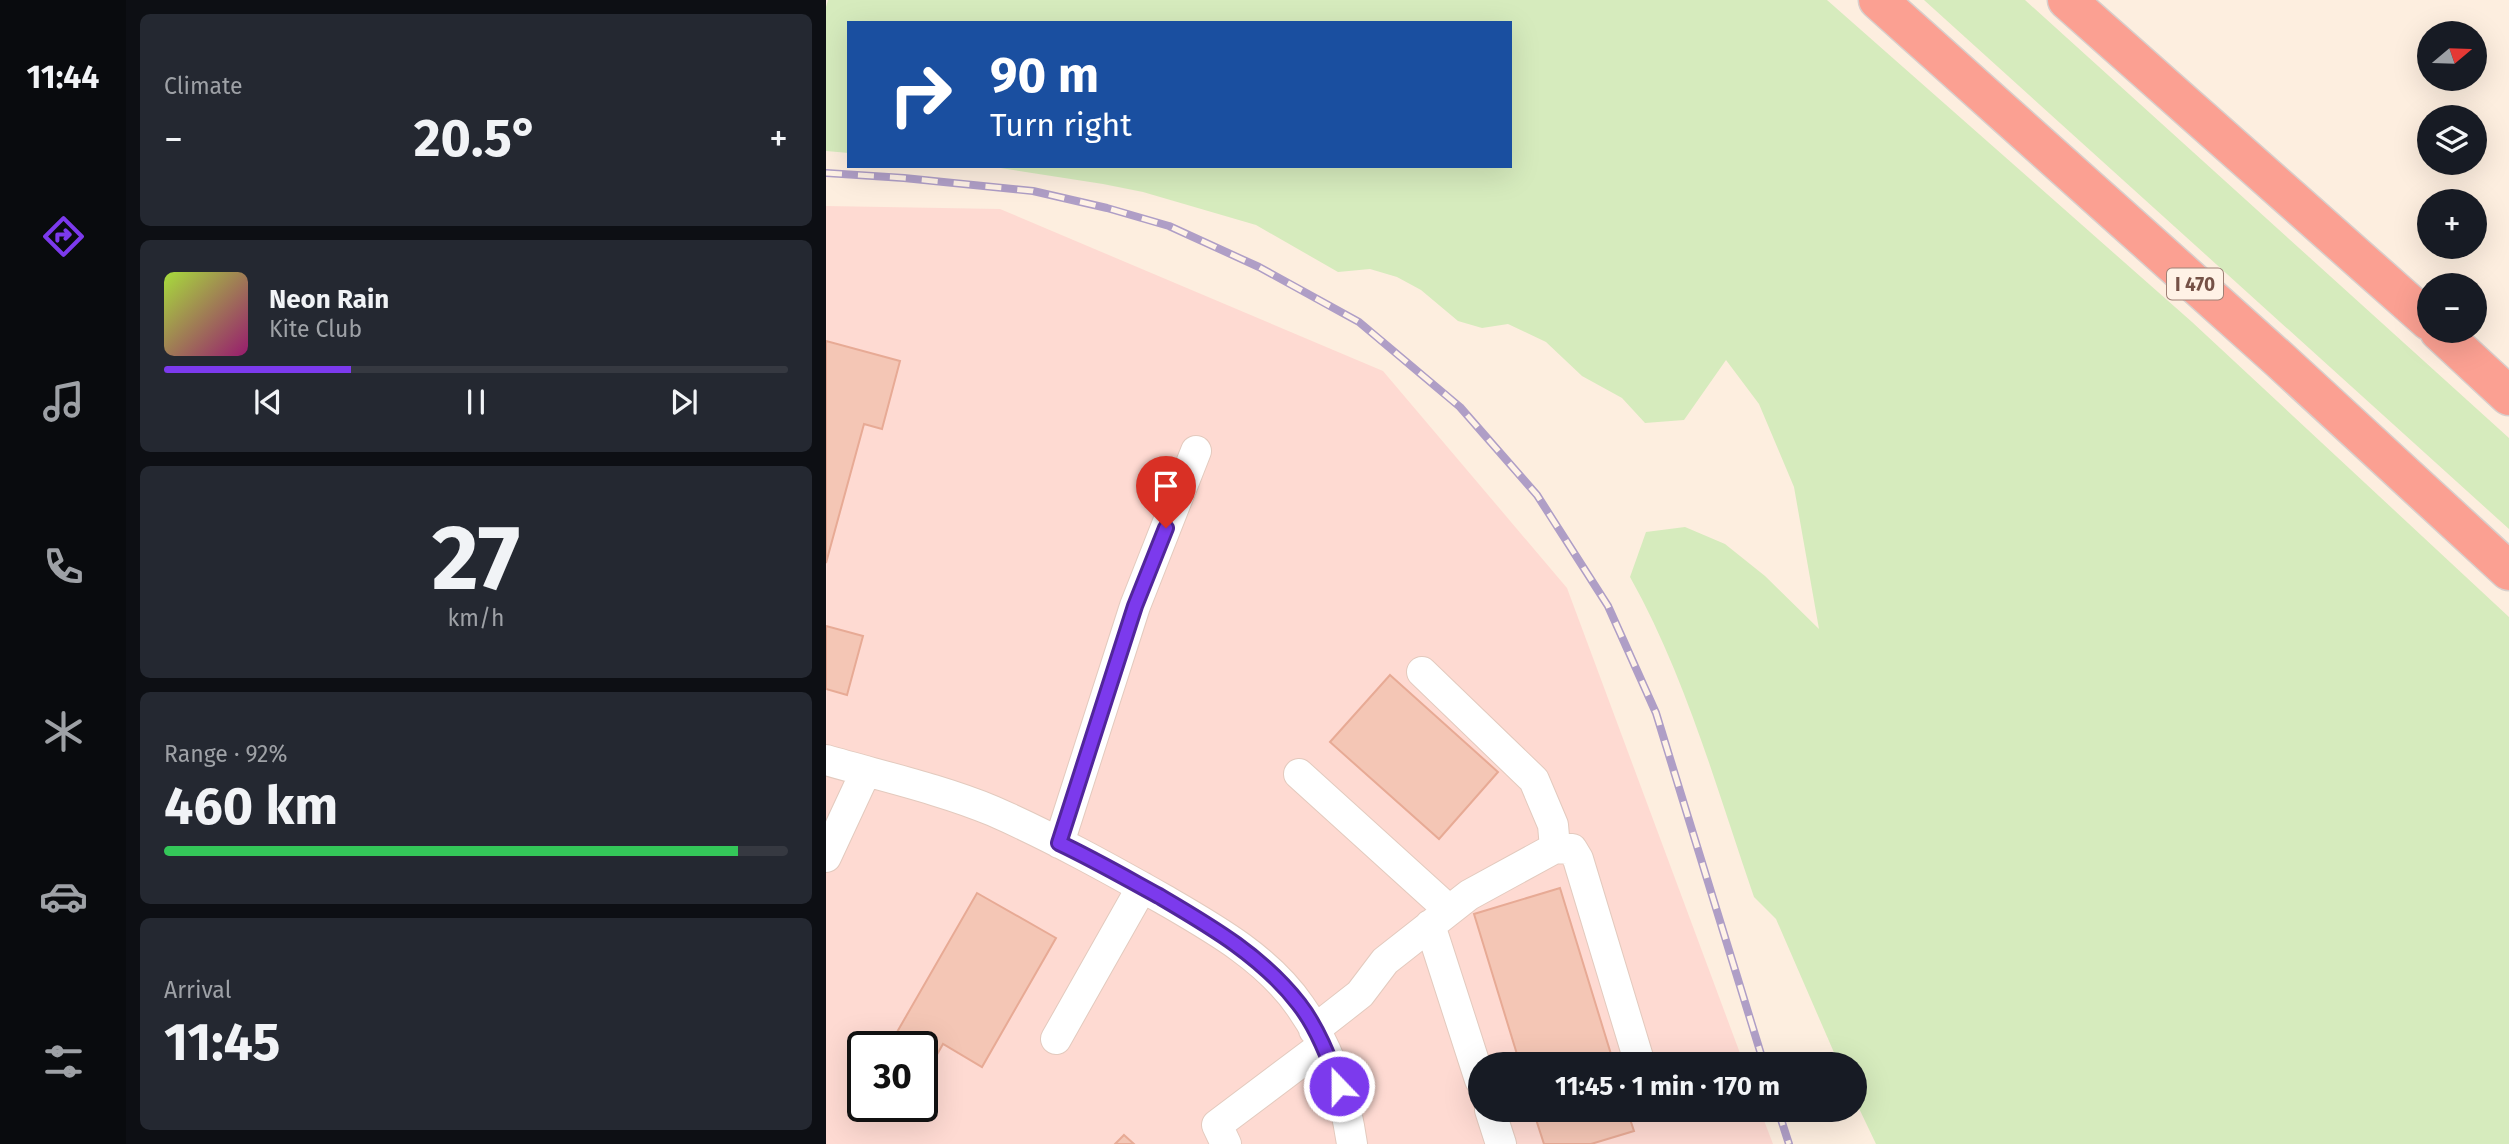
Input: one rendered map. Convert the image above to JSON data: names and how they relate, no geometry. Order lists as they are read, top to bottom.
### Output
{
  "streets": {
    "highway": ["I 470"]
  },
  "north": "right",
  "page": {
    "tabs": "11:44",
    "tile": [
      "Climate",
      ["27", "km/h"],
      ["Range · 92%", "460 km"],
      ["Arrival", "11:45"]
    ],
    "map_buttons": ["+", "−"],
    "turn": ["90 m", "Turn right"],
    "heat": ["−", "20.5°", "+"],
    "song": ["Neon Rain", "Kite Club"],
    "limit": "30",
    "trip": "11:45 · 1 min · 170 m"
  }
}
